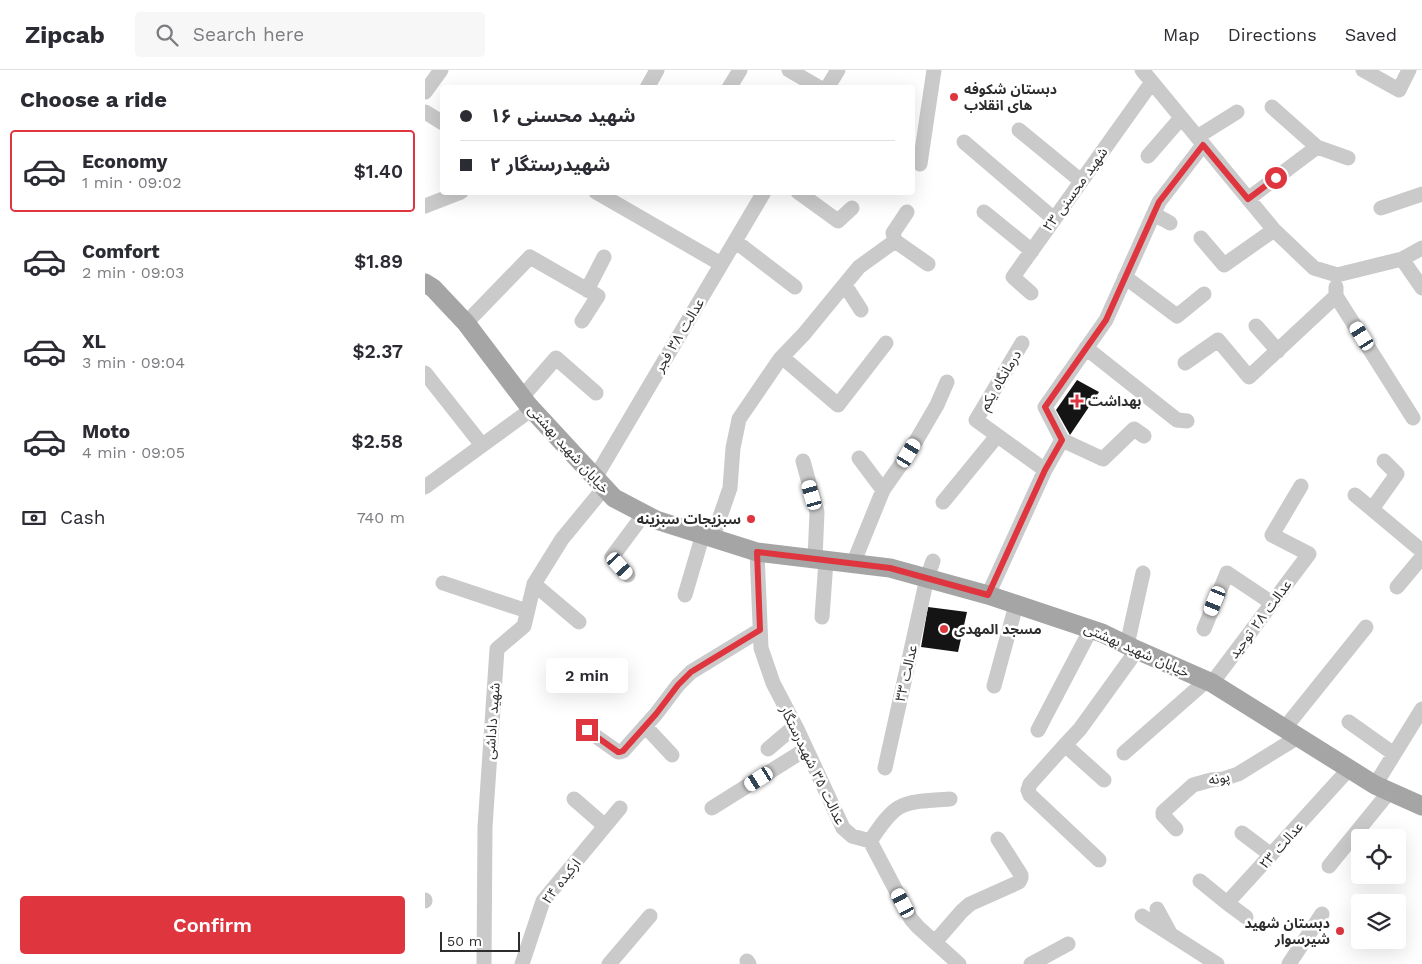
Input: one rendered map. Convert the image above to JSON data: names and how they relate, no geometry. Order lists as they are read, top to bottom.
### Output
{
  "streets": {
    "main road": ["خیابان شهید بهشتی"],
    "street": [
      "شهید محسنی ۲۳",
      "عدالت ۳۸ فجر",
      "درمانگاه یکم",
      "عدالت ۲۸ توحید",
      "عدالت ۳۳",
      "شهید داداشی",
      "عدالت ۳۵ شهیدرستگار",
      "پونه",
      "عدالت ۲۳",
      "ارکیده ۲۴"
    ]
  },
  "crossings": [
    ["عدالت ۳۸ فجر", "خیابان شهید بهشتی"],
    ["عدالت ۳۸ فجر", "شهید داداشی"],
    ["خیابان شهید بهشتی", "عدالت ۲۸ توحید"],
    ["خیابان شهید بهشتی", "عدالت ۳۳"],
    ["خیابان شهید بهشتی", "عدالت ۳۵ شهیدرستگار"],
    ["خیابان شهید بهشتی", "پونه"],
    ["خیابان شهید بهشتی", "عدالت ۲۳"]
  ],
  "places": {
    "other": [
      "دبستان شکوفه های انقلاب",
      "سبزیجات سبزینه",
      "مسجد المهدی",
      "دبستان شهید شیرسوار"
    ],
    "health": ["بهداشت"]
  },
  "scale_bar": "50 m",
  "page": {
    "header": "Zipcab",
    "search": "Search here",
    "nav": ["Map", "Directions", "Saved"],
    "heading": "Choose a ride",
    "banner": ["شهید محسنی ۱۶", "شهیدرستگار ۲"],
    "list": [
      {
        "name": "Economy",
        "note": "1 min · 09:02",
        "value": "$1.40"
      },
      {
        "name": "Comfort",
        "note": "2 min · 09:03",
        "value": "$1.89"
      },
      {
        "name": "XL",
        "note": "3 min · 09:04",
        "value": "$2.37"
      },
      {
        "name": "Moto",
        "note": "4 min · 09:05",
        "value": "$2.58"
      }
    ],
    "pay": ["Cash", "740 m"],
    "bubble": "2 min",
    "buttons": "Confirm",
    "scale": "50 m"
  }
}
